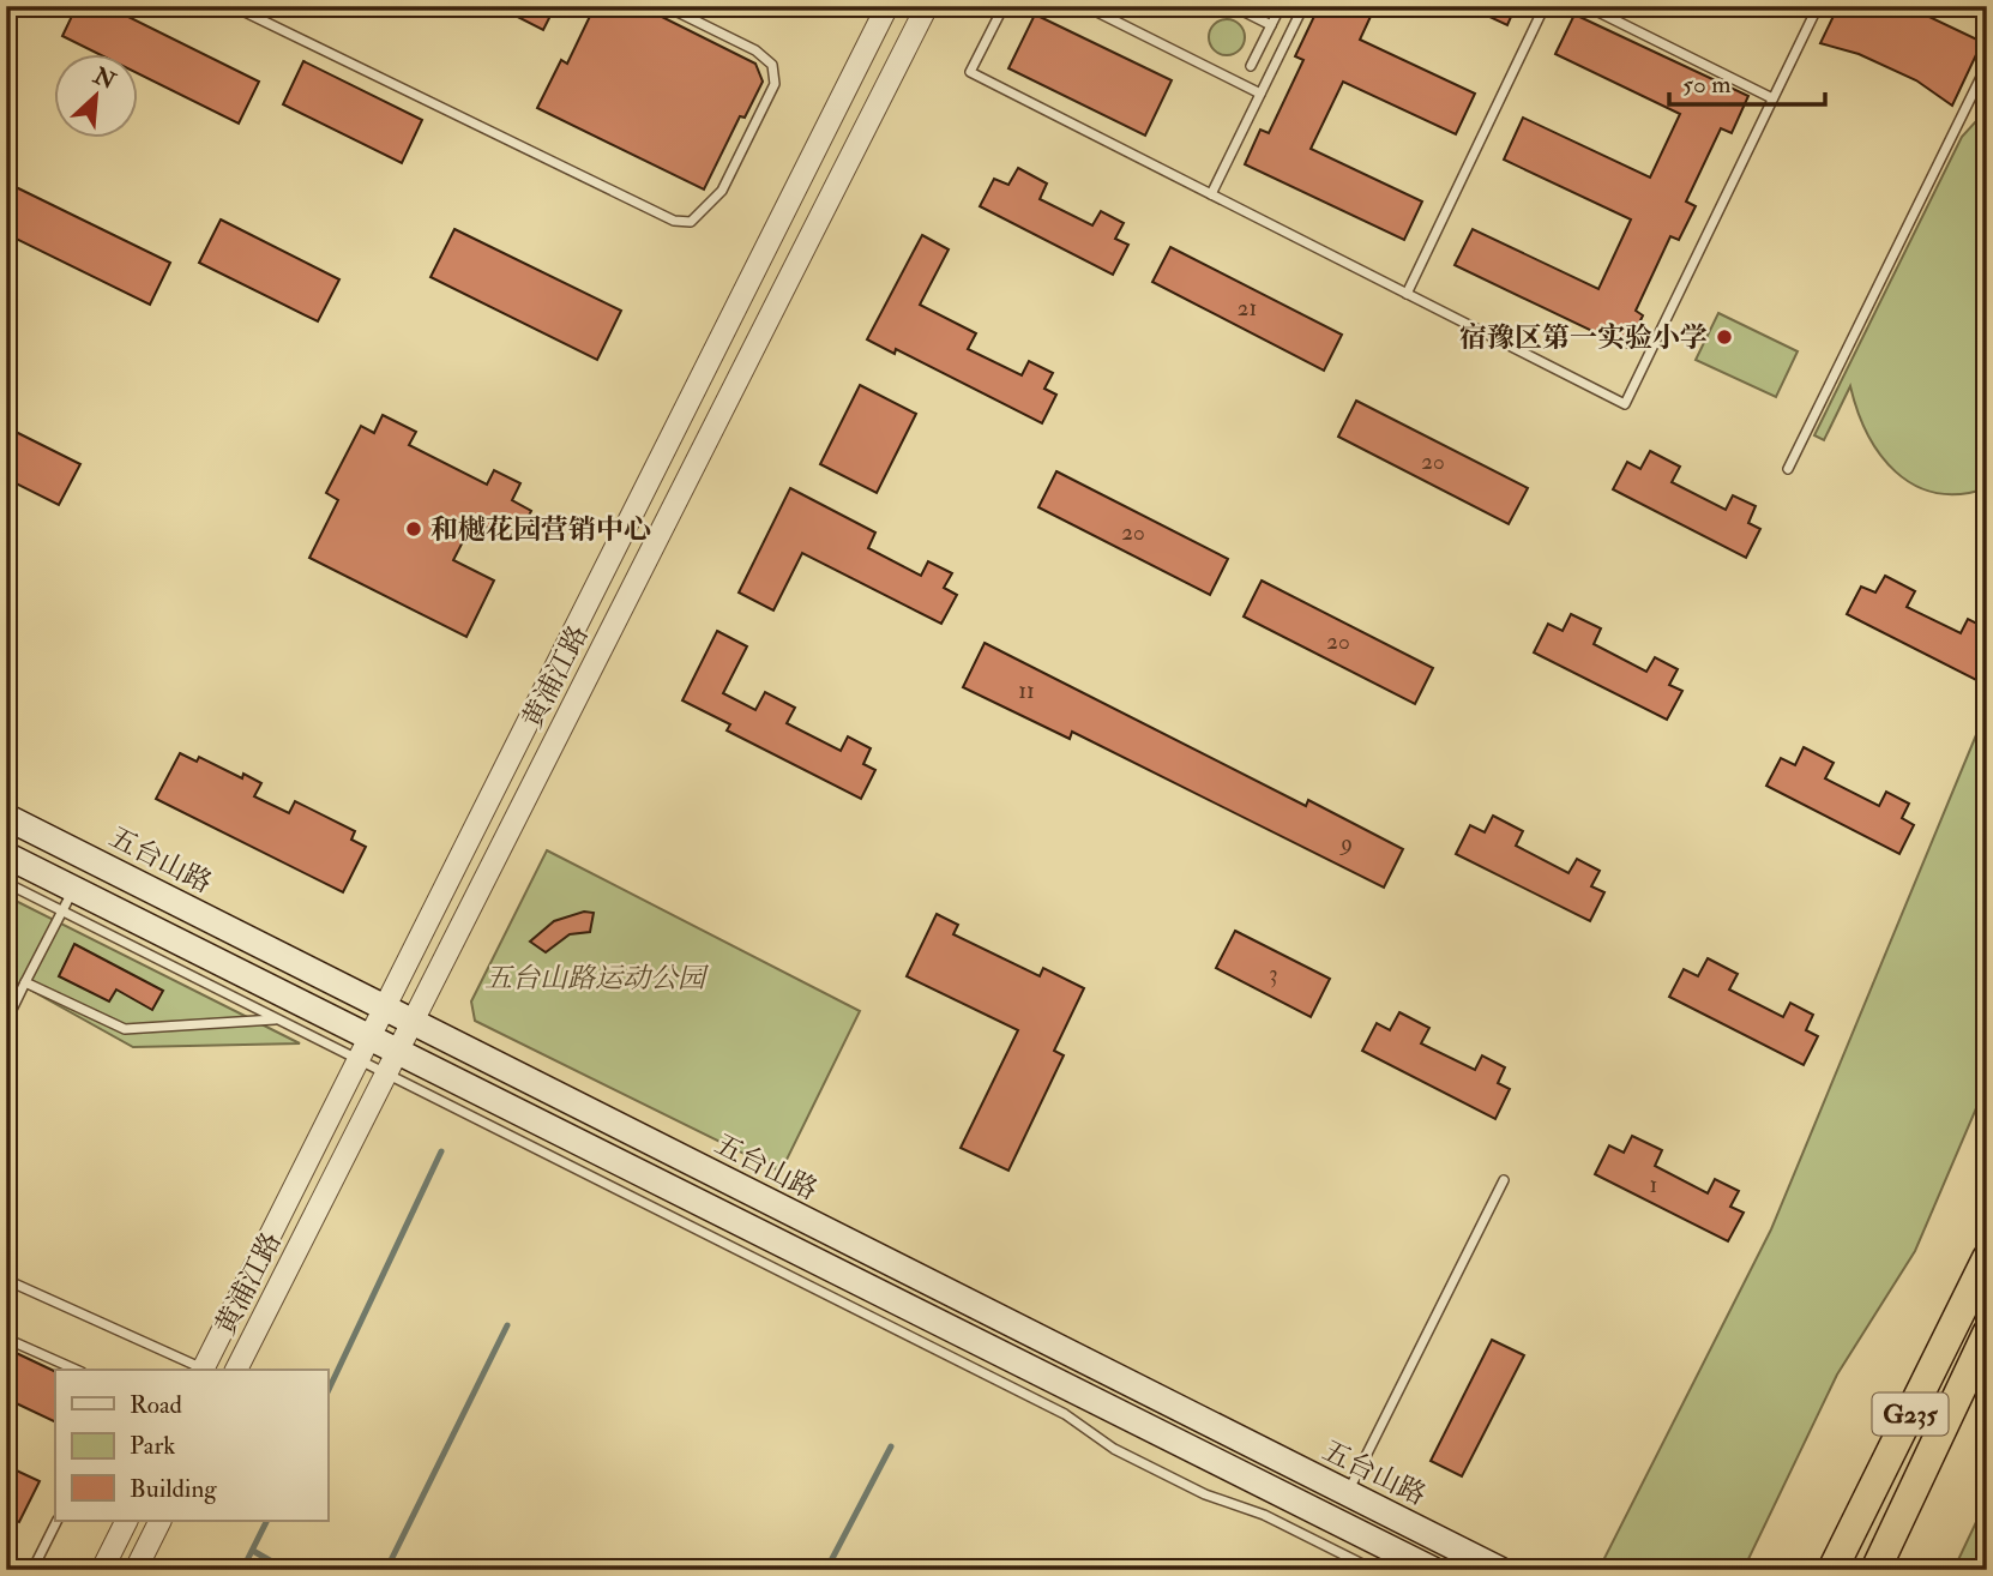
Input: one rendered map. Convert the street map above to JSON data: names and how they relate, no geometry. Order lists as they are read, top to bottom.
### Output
{
  "streets": {
    "highway": ["G235"],
    "main road": ["五台山路"],
    "street": ["黄浦江路"]
  },
  "crossings": [
    ["黄浦江路", "五台山路"]
  ],
  "parks": ["五台山路运动公园"],
  "places": ["宿豫区第一实验小学", "和樾花园营销中心"],
  "house_numbers": [
    "21",
    "20",
    "20",
    "20",
    "11",
    "9",
    "3",
    "1"
  ],
  "legend": ["Road", "Park", "Building"],
  "scale_bar": "50 m",
  "north": "top right"
}
